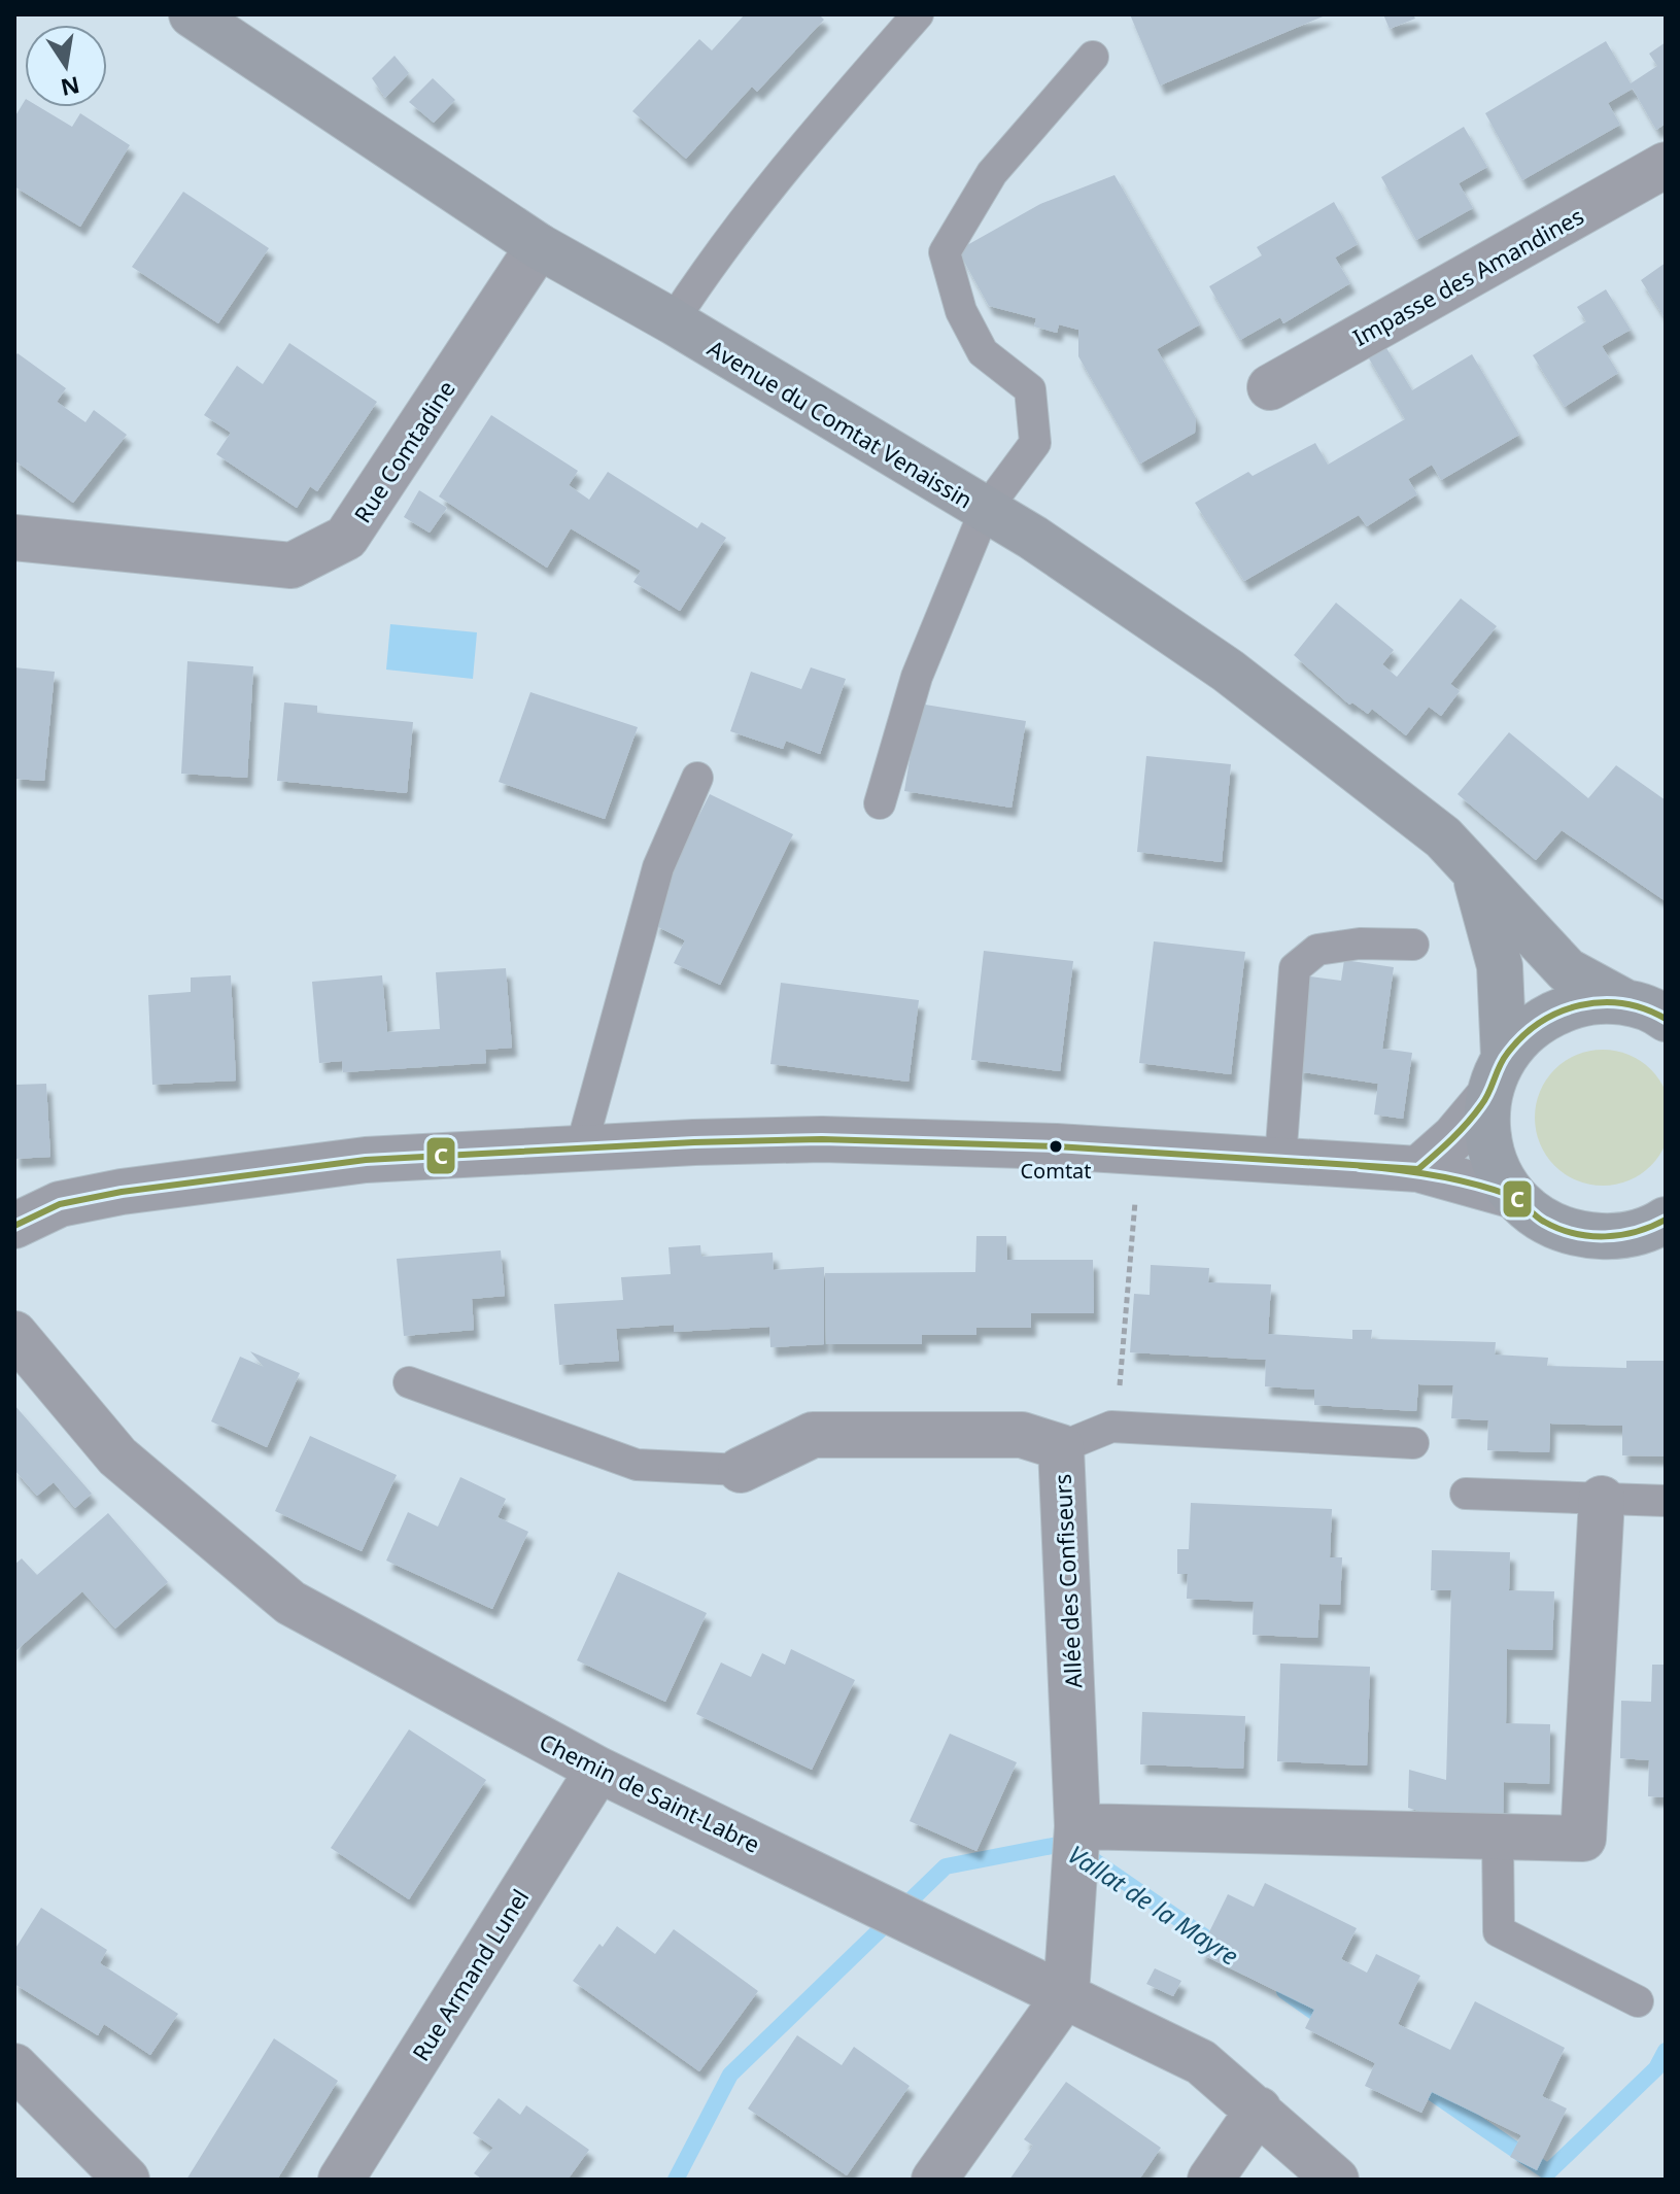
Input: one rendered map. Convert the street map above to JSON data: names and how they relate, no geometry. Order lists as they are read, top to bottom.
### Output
{
  "streets": {
    "main road": ["Avenue du Comtat Venaissin"],
    "street": [
      "Impasse des Amandines",
      "Rue Comtadine",
      "Allée des Confiseurs",
      "Chemin de Saint-Labre",
      "Rue Armand Lunel"
    ]
  },
  "crossings": [
    ["Avenue du Comtat Venaissin", "Rue Comtadine"],
    ["Allée des Confiseurs", "Chemin de Saint-Labre"],
    ["Chemin de Saint-Labre", "Rue Armand Lunel"]
  ],
  "water": ["Vallat de la Mayre"],
  "places": ["Comtat"],
  "lines": ["transit line C"],
  "north": "bottom"
}
